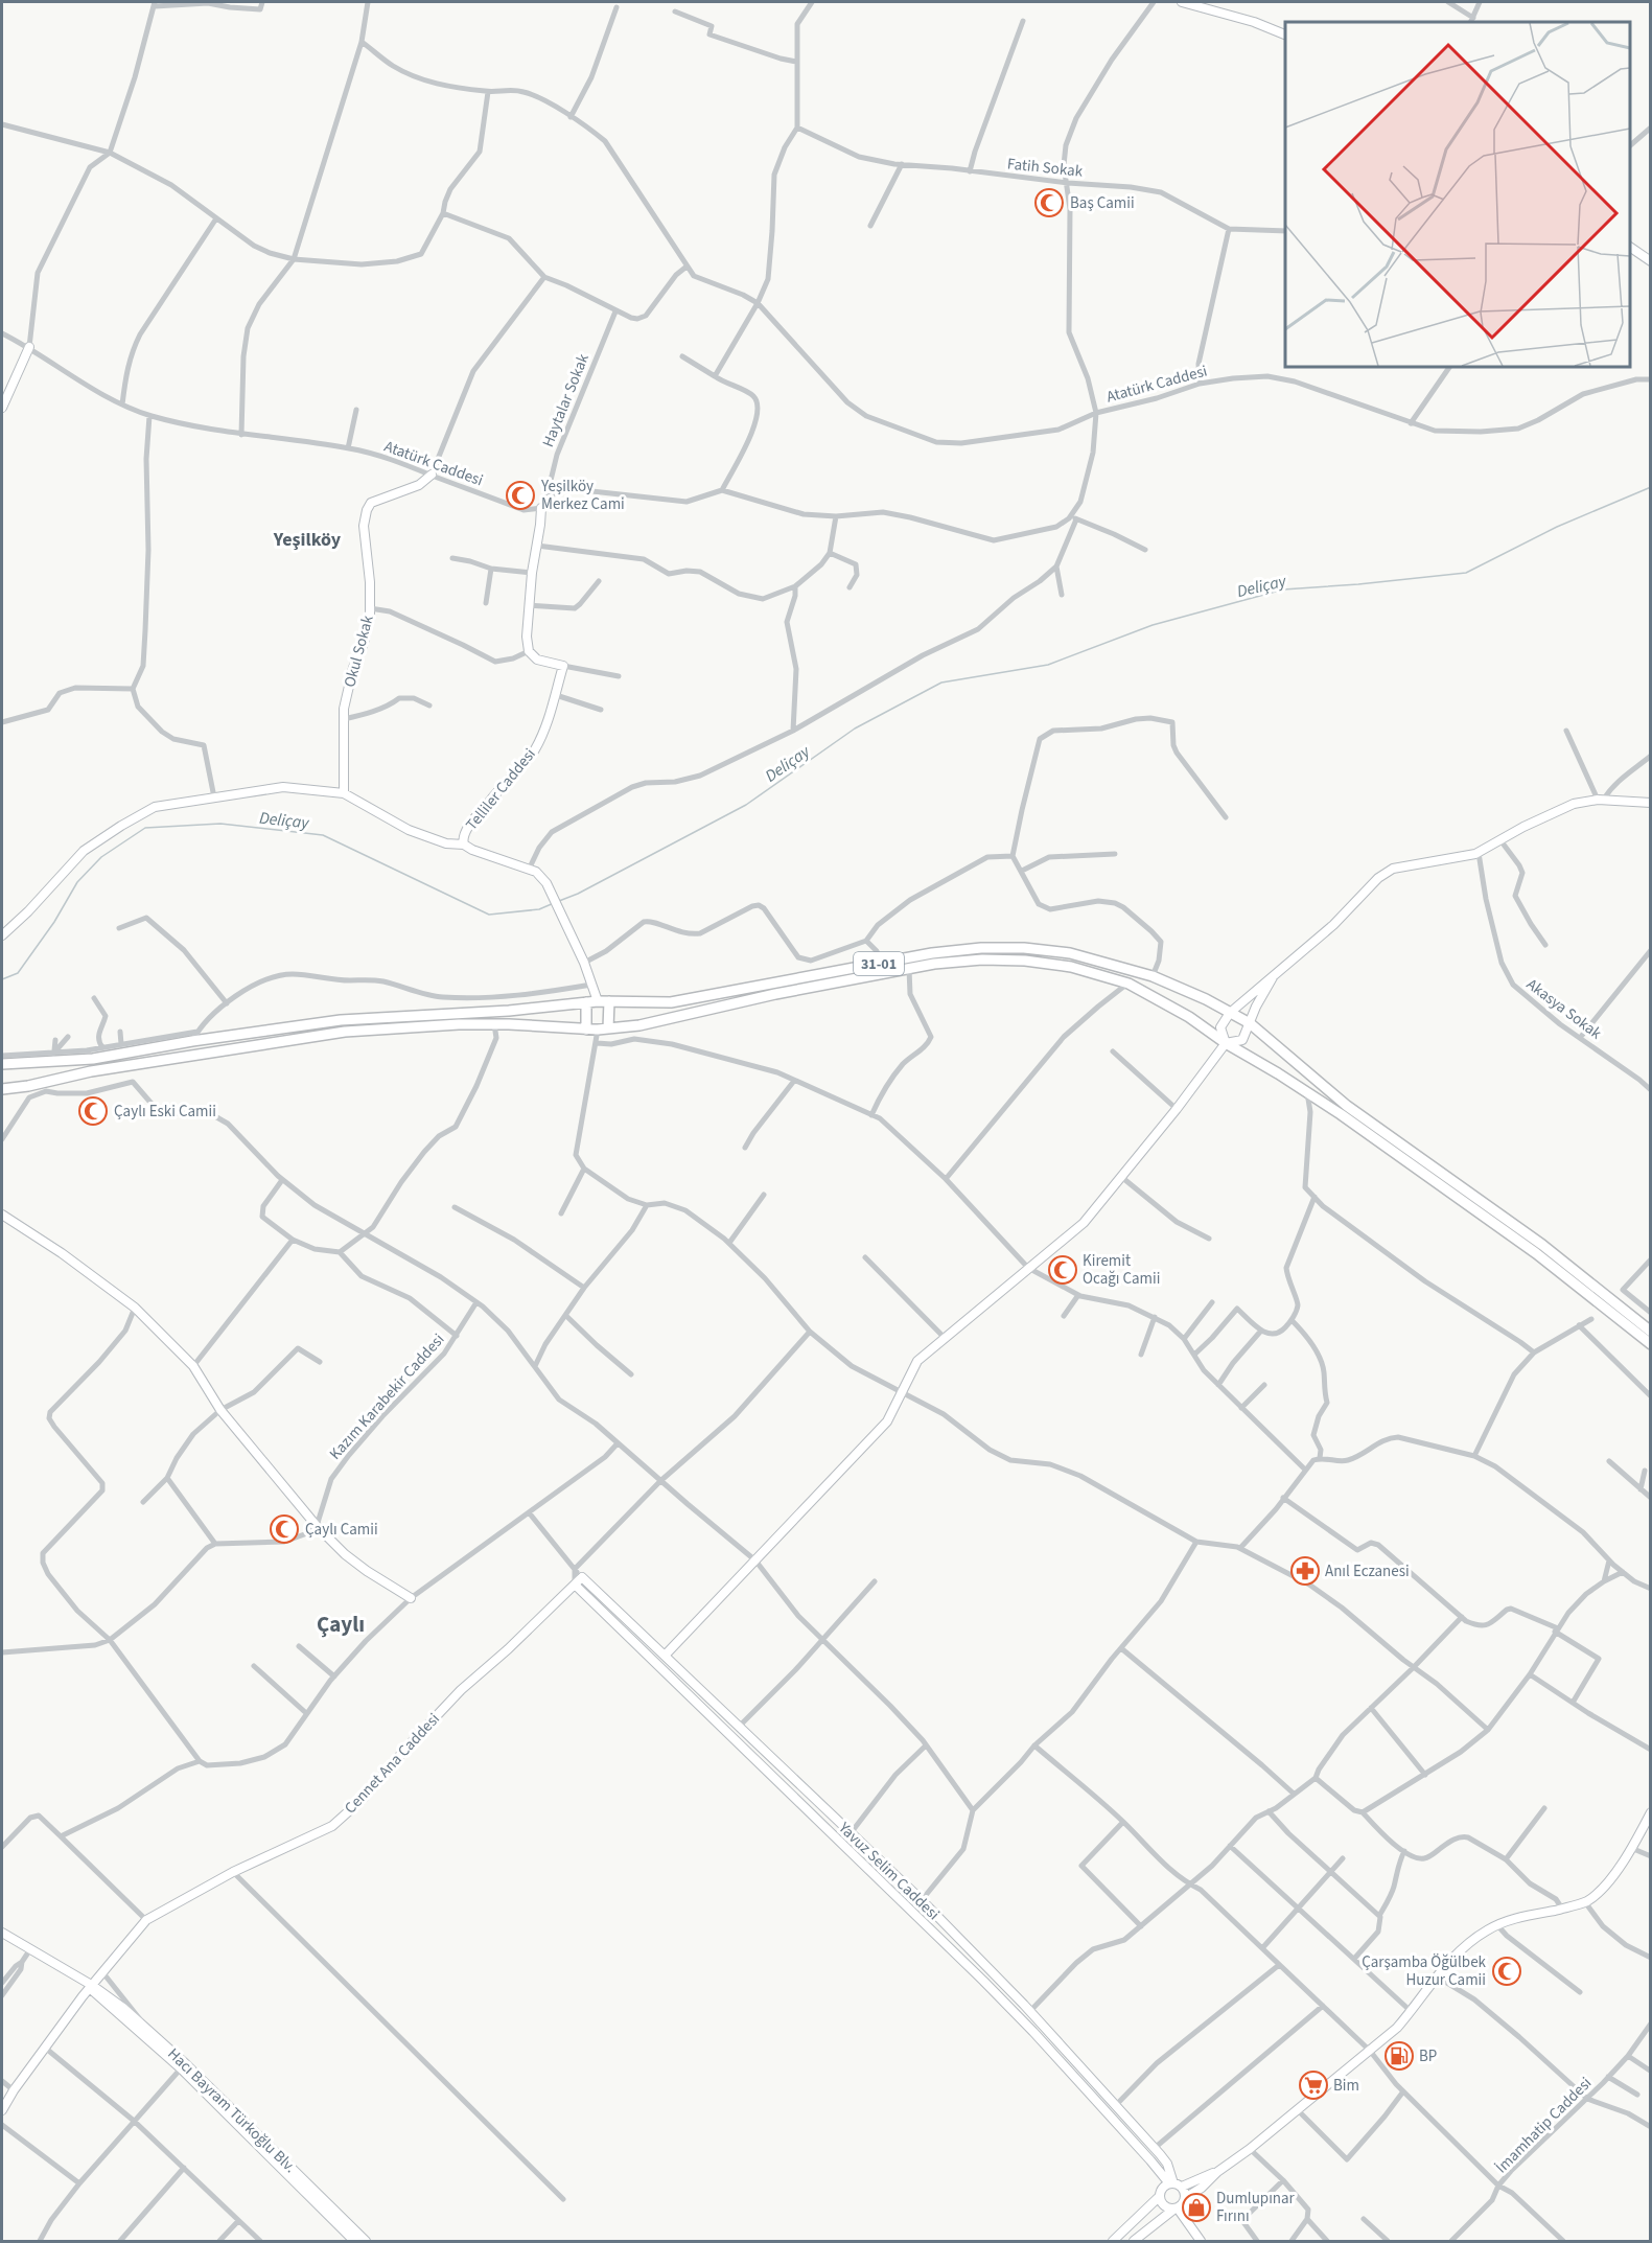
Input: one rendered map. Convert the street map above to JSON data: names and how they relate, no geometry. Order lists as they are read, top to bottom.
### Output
{
  "streets": {
    "highway": ["31-01"],
    "street": [
      "Fatih Sokak",
      "Atatürk Caddesi",
      "Haytalar Sokak",
      "Okul Sokak",
      "Telliler Caddesi",
      "Akasya Sokak",
      "Kazım Karabekir Caddesi",
      "Cennet Ana Caddesi",
      "Yavuz Selim Caddesi",
      "Hacı Bayram Türkoğlu Blv.",
      "İmamhatip Caddesi"
    ]
  },
  "crossings": [
    ["Atatürk Caddesi", "Haytalar Sokak"],
    ["Atatürk Caddesi", "Okul Sokak"],
    ["Telliler Caddesi", "31-01"],
    ["Cennet Ana Caddesi", "Yavuz Selim Caddesi"],
    ["Cennet Ana Caddesi", "Hacı Bayram Türkoğlu Blv."]
  ],
  "districts": ["Yeşilköy", "Çaylı"],
  "water": ["Deliçay"],
  "places": {
    "mosque": [
      "Baş Camii",
      "Yeşilköy Merkez Cami",
      "Çaylı Eski Camii",
      "Kiremit Ocağı Camii",
      "Çaylı Camii",
      "Çarşamba Öğülbek Huzur Camii"
    ],
    "pharmacy": ["Anıl Eczanesi"],
    "fuel station": ["BP"],
    "supermarket": ["Bim"],
    "shop": ["Dumlupınar Fırını"]
  }
}
